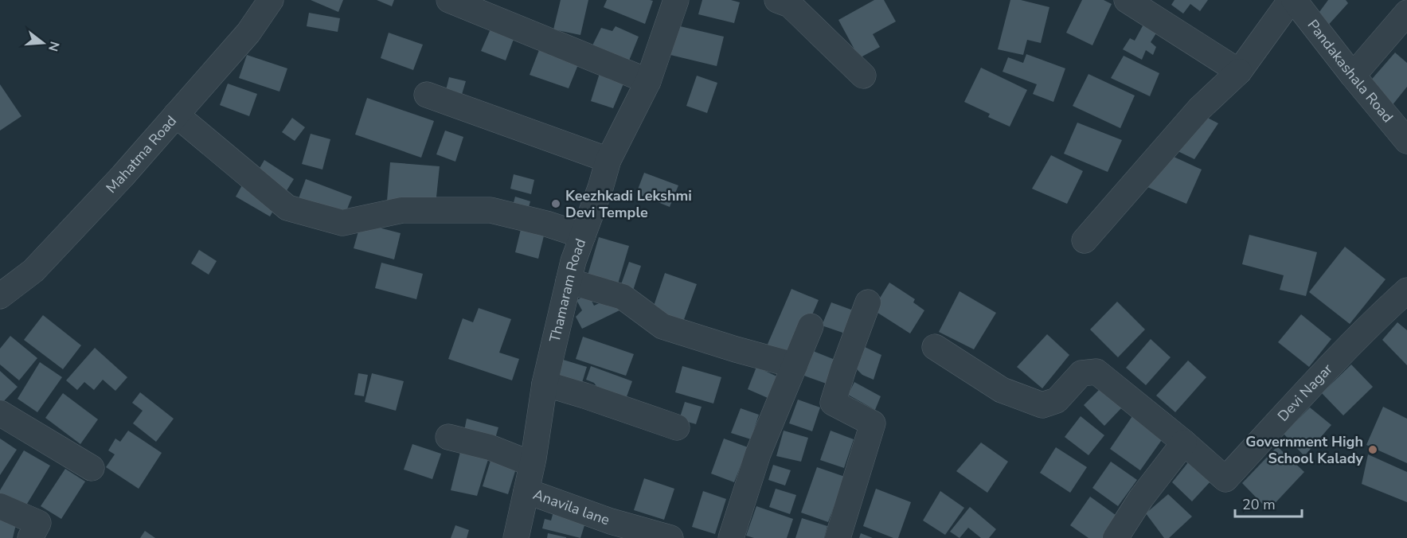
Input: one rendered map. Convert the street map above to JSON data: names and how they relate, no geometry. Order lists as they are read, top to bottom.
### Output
{
  "streets": {
    "street": [
      "Pandakashala Road",
      "Mahatma Road",
      "Thamaram Road",
      "Devi Nagar",
      "Anavila lane"
    ]
  },
  "crossings": [
    ["Thamaram Road", "Anavila lane"]
  ],
  "places": ["Keezhkadi Lekshmi Devi Temple", "Government High School Kalady"],
  "scale_bar": "20 m",
  "north": "right"
}
